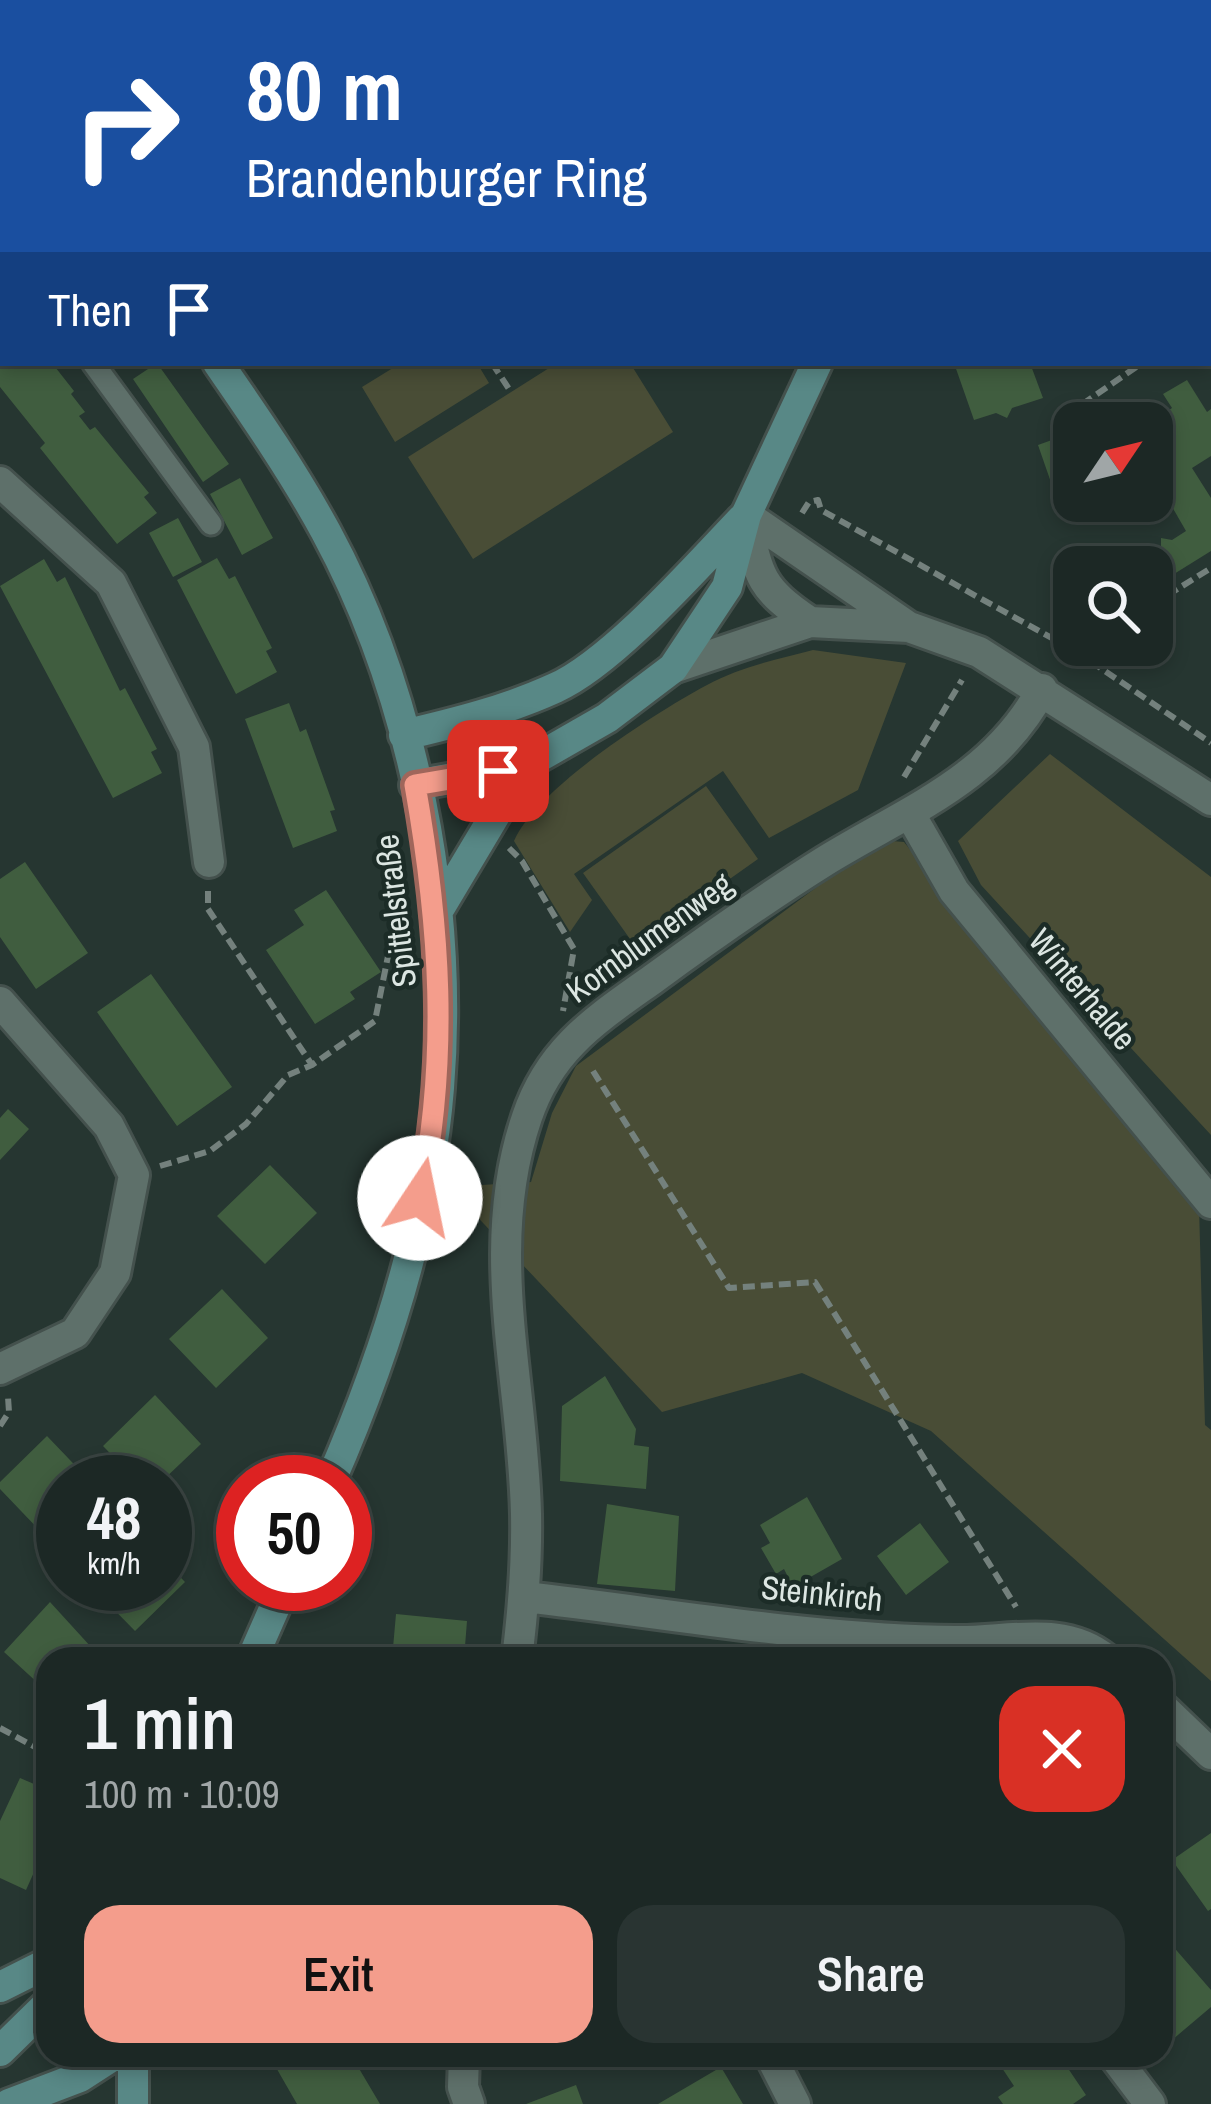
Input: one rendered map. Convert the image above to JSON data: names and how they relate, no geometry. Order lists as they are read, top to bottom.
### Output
{
  "streets": {
    "main road": ["Spittelstraße"],
    "street": ["Kornblumenweg", "Winterhalde", "Steinkirch"]
  },
  "crossings": [
    ["Kornblumenweg", "Winterhalde"],
    ["Kornblumenweg", "Steinkirch"]
  ],
  "north": "top right",
  "page": {
    "turn": ["80 m", "Brandenburger Ring"],
    "then": "Then",
    "speed": "48 km/h",
    "limit": "50",
    "heading": ["1 min", "100 m · 10:09"],
    "buttons": ["Exit", "Share"]
  }
}
